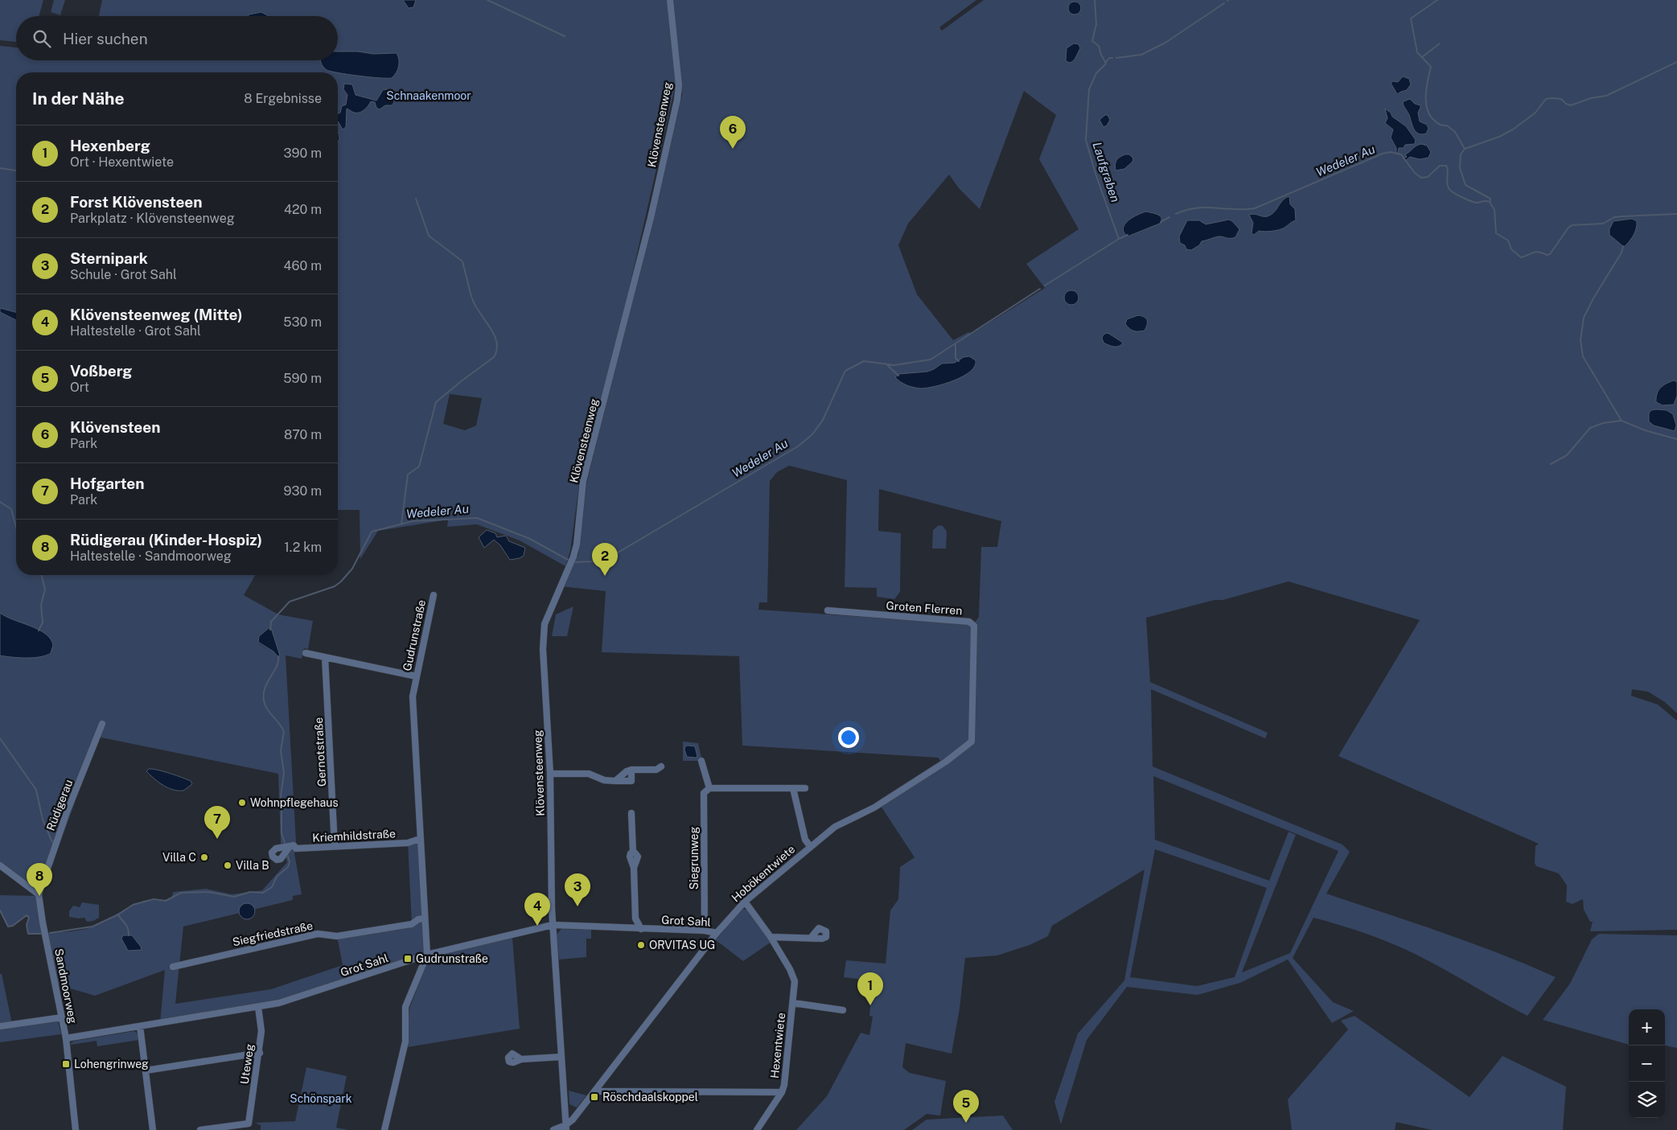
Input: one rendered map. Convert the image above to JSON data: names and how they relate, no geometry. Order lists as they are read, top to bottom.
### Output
{
  "streets": {
    "street": [
      "Klövensteenweg",
      "Groten Flerren",
      "Gudrunstraße",
      "Gernotstraße",
      "Rüdigerau",
      "Kriemhildstraße",
      "Siegrunweg",
      "Hobökentwiete",
      "Grot Sahl",
      "Siegfriedstraße",
      "Sandmoorweg",
      "Hexentwiete",
      "Uteweg"
    ]
  },
  "crossings": [
    ["Klövensteenweg", "Hobökentwiete"],
    ["Klövensteenweg", "Grot Sahl"],
    ["Groten Flerren", "Hobökentwiete"],
    ["Gudrunstraße", "Kriemhildstraße"],
    ["Gudrunstraße", "Grot Sahl"],
    ["Gudrunstraße", "Siegfriedstraße"],
    ["Gernotstraße", "Kriemhildstraße"],
    ["Rüdigerau", "Sandmoorweg"],
    ["Siegrunweg", "Grot Sahl"],
    ["Hobökentwiete", "Grot Sahl"],
    ["Hobökentwiete", "Hexentwiete"],
    ["Grot Sahl", "Sandmoorweg"],
    ["Grot Sahl", "Uteweg"]
  ],
  "water": ["Wedeler Au", "Laufgraben"],
  "parks": ["Schnaakenmoor", "Schönspark"],
  "places": {
    "other": [
      "Wohnpflegehaus",
      "Villa C",
      "Villa B",
      "ORVITAS UG"
    ],
    "transit": ["Gudrunstraße", "Lohengrinweg", "Röschdaalskoppel"]
  },
  "page": {
    "search": "Hier suchen",
    "heading": ["In der Nähe", "8 Ergebnisse"],
    "pins": [
      "6",
      "2",
      "7",
      "8",
      "3",
      "4",
      "1",
      "5"
    ],
    "list": [
      {
        "mark": "1",
        "name": "Hexenberg",
        "note": "Ort · Hexentwiete",
        "value": "390 m"
      },
      {
        "mark": "2",
        "name": "Forst Klövensteen",
        "note": "Parkplatz · Klövensteenweg",
        "value": "420 m"
      },
      {
        "mark": "3",
        "name": "Sternipark",
        "note": "Schule · Grot Sahl",
        "value": "460 m"
      },
      {
        "mark": "4",
        "name": "Klövensteenweg (Mitte)",
        "note": "Haltestelle · Grot Sahl",
        "value": "530 m"
      },
      {
        "mark": "5",
        "name": "Voßberg",
        "note": "Ort",
        "value": "590 m"
      },
      {
        "mark": "6",
        "name": "Klövensteen",
        "note": "Park",
        "value": "870 m"
      },
      {
        "mark": "7",
        "name": "Hofgarten",
        "note": "Park",
        "value": "930 m"
      },
      {
        "mark": "8",
        "name": "Rüdigerau (Kinder-Hospiz)",
        "note": "Haltestelle · Sandmoorweg",
        "value": "1.2 km"
      }
    ],
    "map_buttons": ["+", "−"]
  }
}
